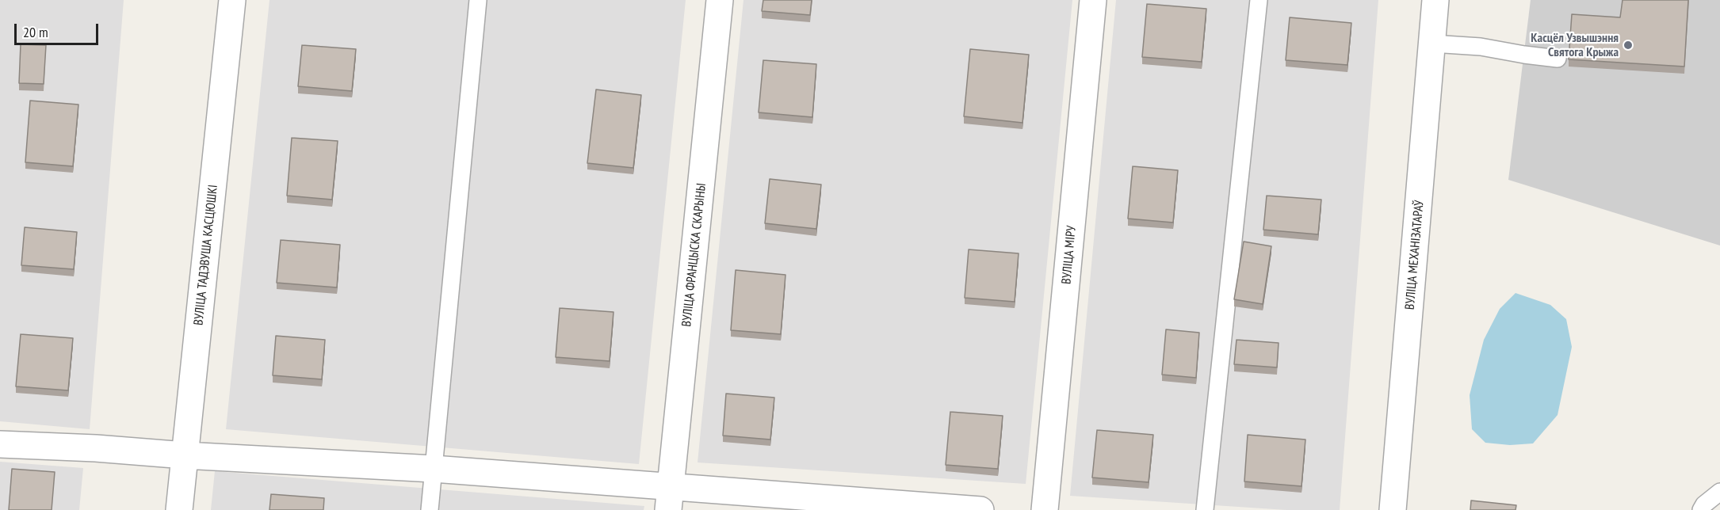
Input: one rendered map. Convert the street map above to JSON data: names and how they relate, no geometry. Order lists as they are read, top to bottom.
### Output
{
  "streets": {
    "street": [
      "ВУЛІЦА ТАДЭВУША КАСЦЮШКІ",
      "ВУЛІЦА ФРАНЦЫСКА СКАРЫНЫ",
      "ВУЛІЦА МІРУ",
      "ВУЛІЦА МЕХАНІЗАТАРАЎ"
    ]
  },
  "places": ["Касцёл Узвышэння Святога Крыжа"],
  "scale_bar": "20 m"
}
